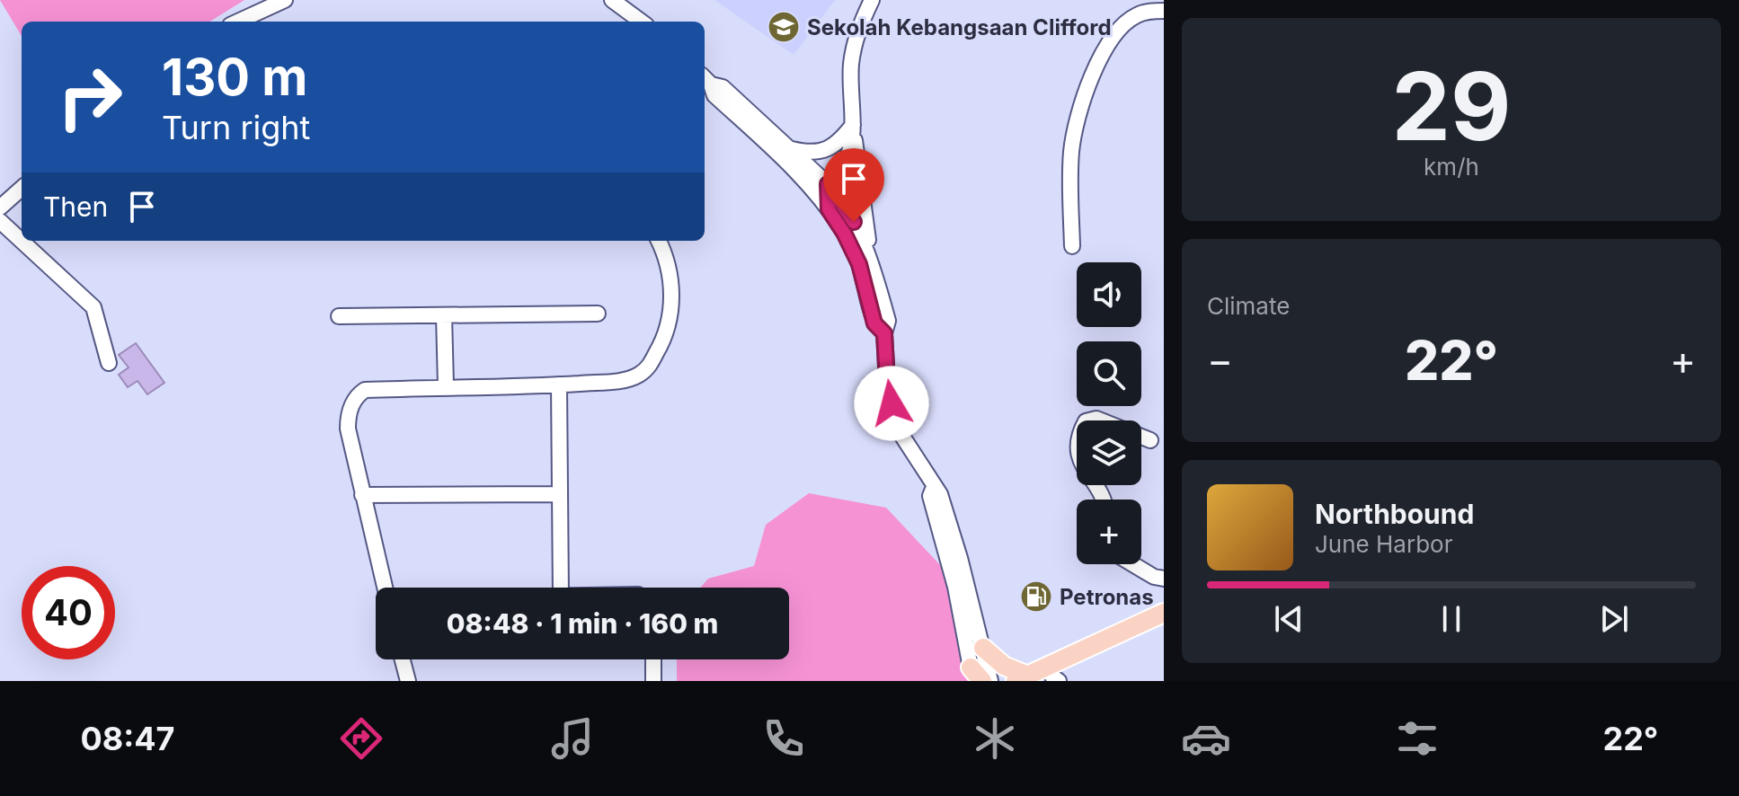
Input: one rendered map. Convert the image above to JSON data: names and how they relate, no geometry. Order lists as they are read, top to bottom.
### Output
{
  "places": {
    "school or university": ["Sekolah Kebangsaan Clifford"],
    "fuel station": ["Petronas"]
  },
  "page": {
    "tile": [
      ["29", "km/h"],
      "Climate"
    ],
    "turn": ["130 m", "Turn right"],
    "then": "Then",
    "map_buttons": "+",
    "heat": ["−", "22°", "+"],
    "song": ["Northbound", "June Harbor"],
    "limit": "40",
    "trip": "08:48 · 1 min · 160 m",
    "tabs": ["08:47", "22°"]
  }
}
